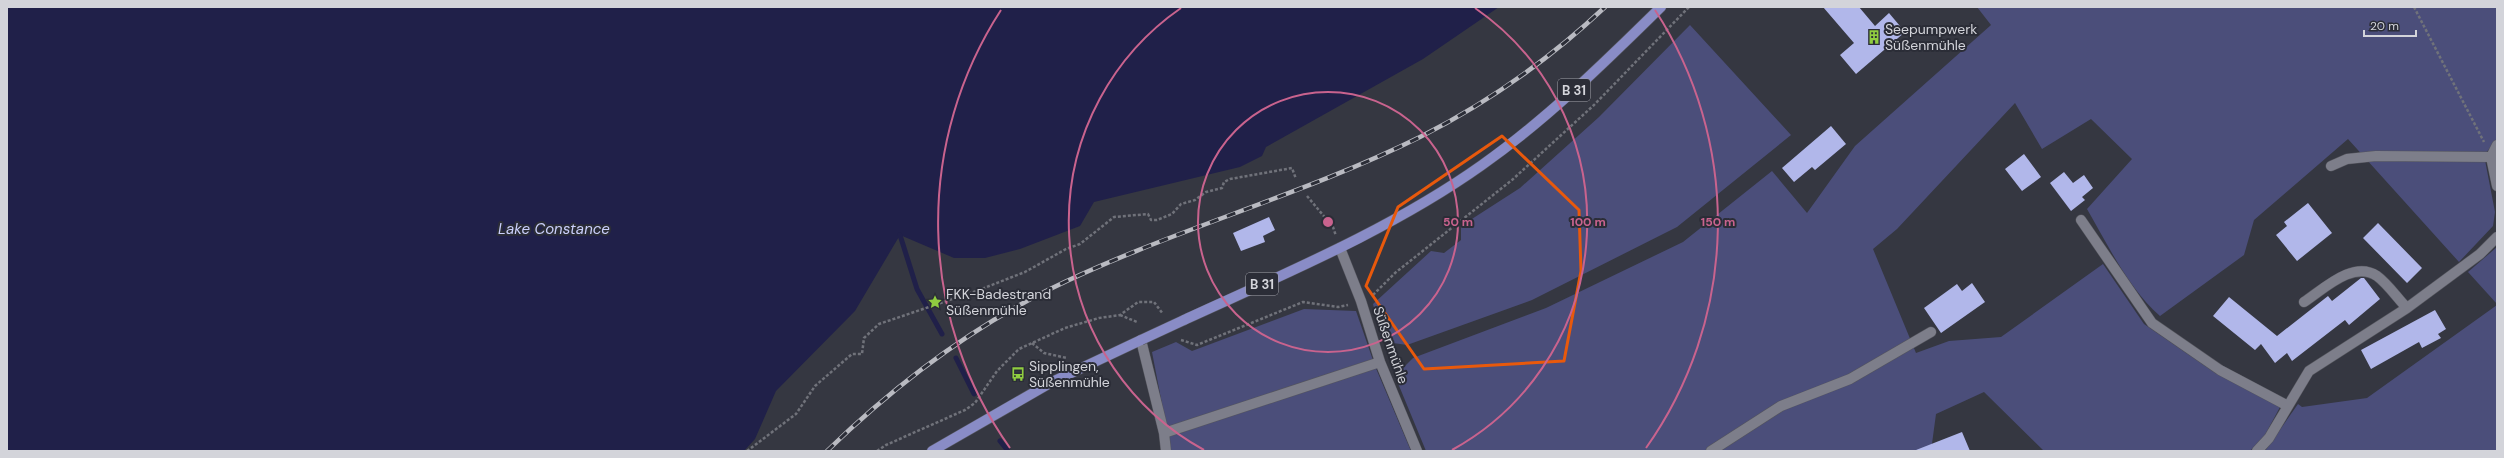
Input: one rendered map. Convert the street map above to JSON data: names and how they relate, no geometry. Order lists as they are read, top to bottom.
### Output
{
  "streets": {
    "main road": ["B 31"],
    "street": ["Süßenmühle"]
  },
  "crossings": [
    ["B 31", "Süßenmühle"]
  ],
  "water": ["Lake Constance"],
  "places": {
    "building": ["Seepumpwerk Süßenmühle"],
    "place": ["FKK-Badestrand Süßenmühle"],
    "bus stop": ["Sipplingen, Süßenmühle"]
  },
  "scale_bar": "20 m",
  "rings": ["50 m", "100 m", "150 m"]
}
